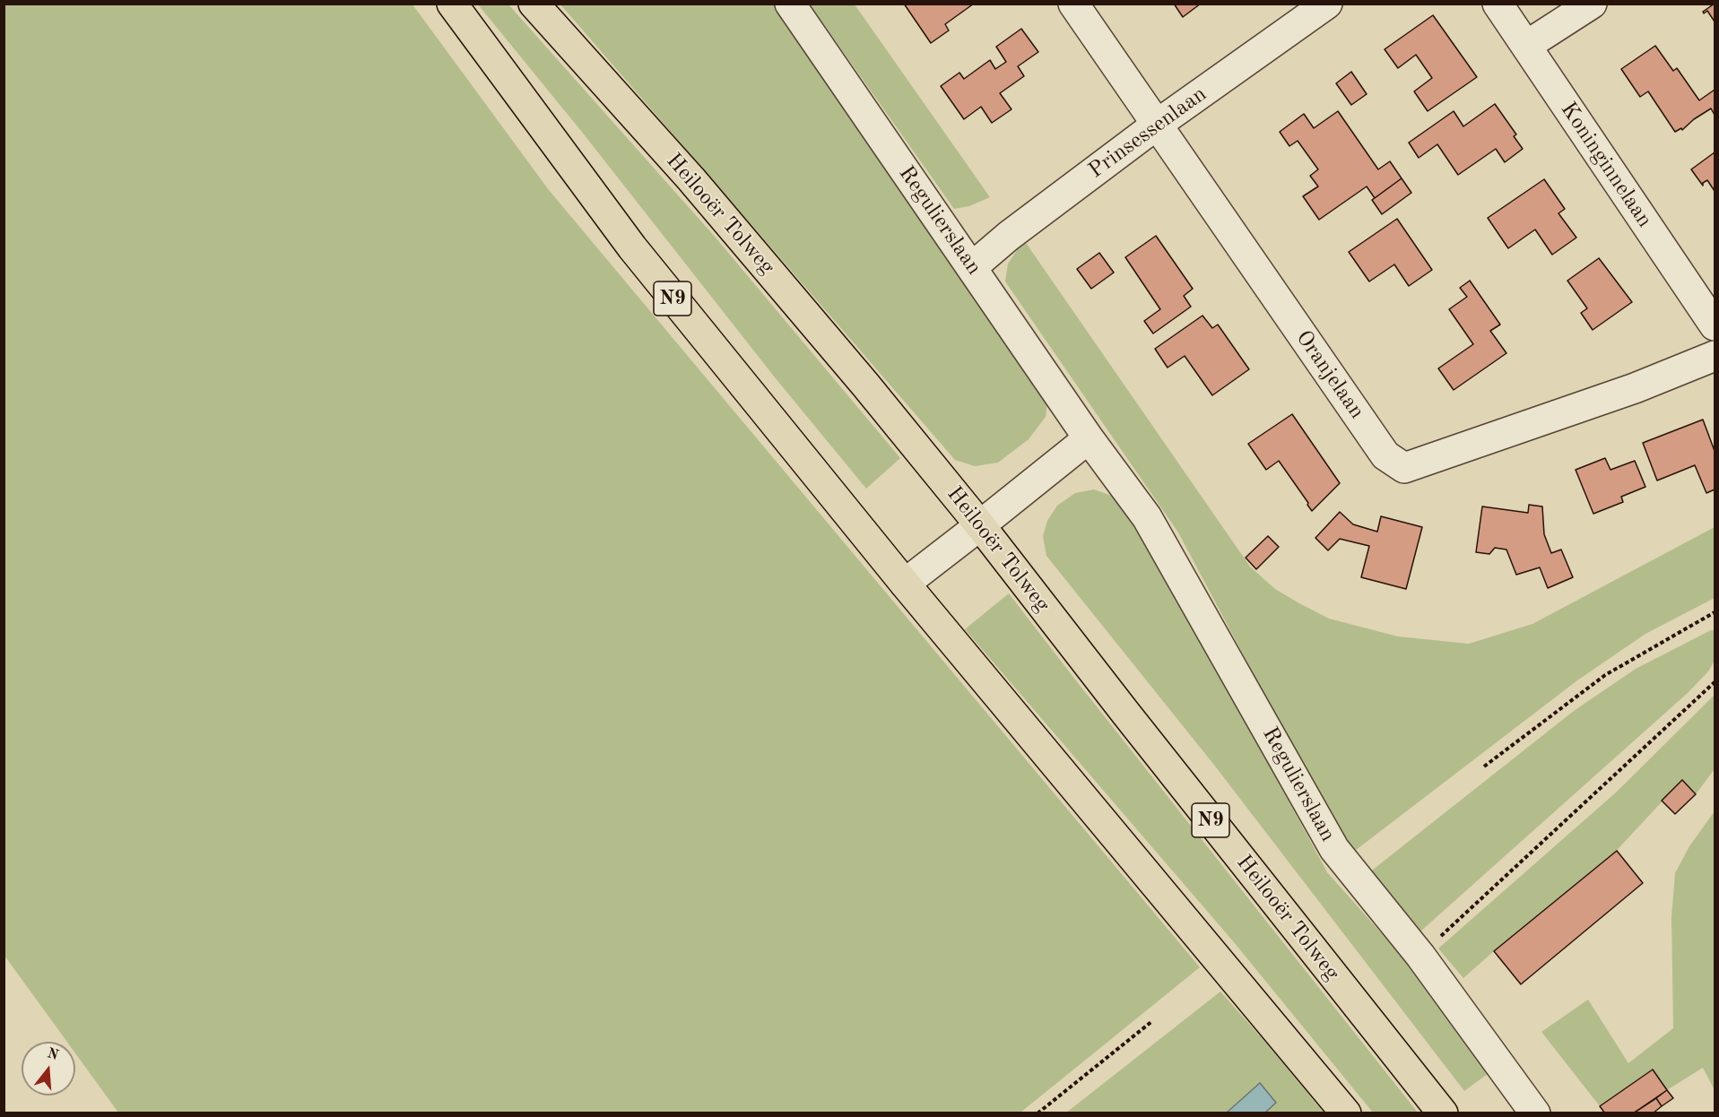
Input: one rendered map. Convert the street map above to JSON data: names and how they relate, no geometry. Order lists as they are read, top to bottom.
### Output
{
  "streets": {
    "highway": ["Heilooër Tolweg", "N9"],
    "street": [
      "Prinsessenlaan",
      "Koninginnelaan",
      "Regulierslaan",
      "Oranjelaan"
    ]
  },
  "crossings": [
    ["Prinsessenlaan", "Regulierslaan"],
    ["Prinsessenlaan", "Oranjelaan"]
  ],
  "north": "top"
}
